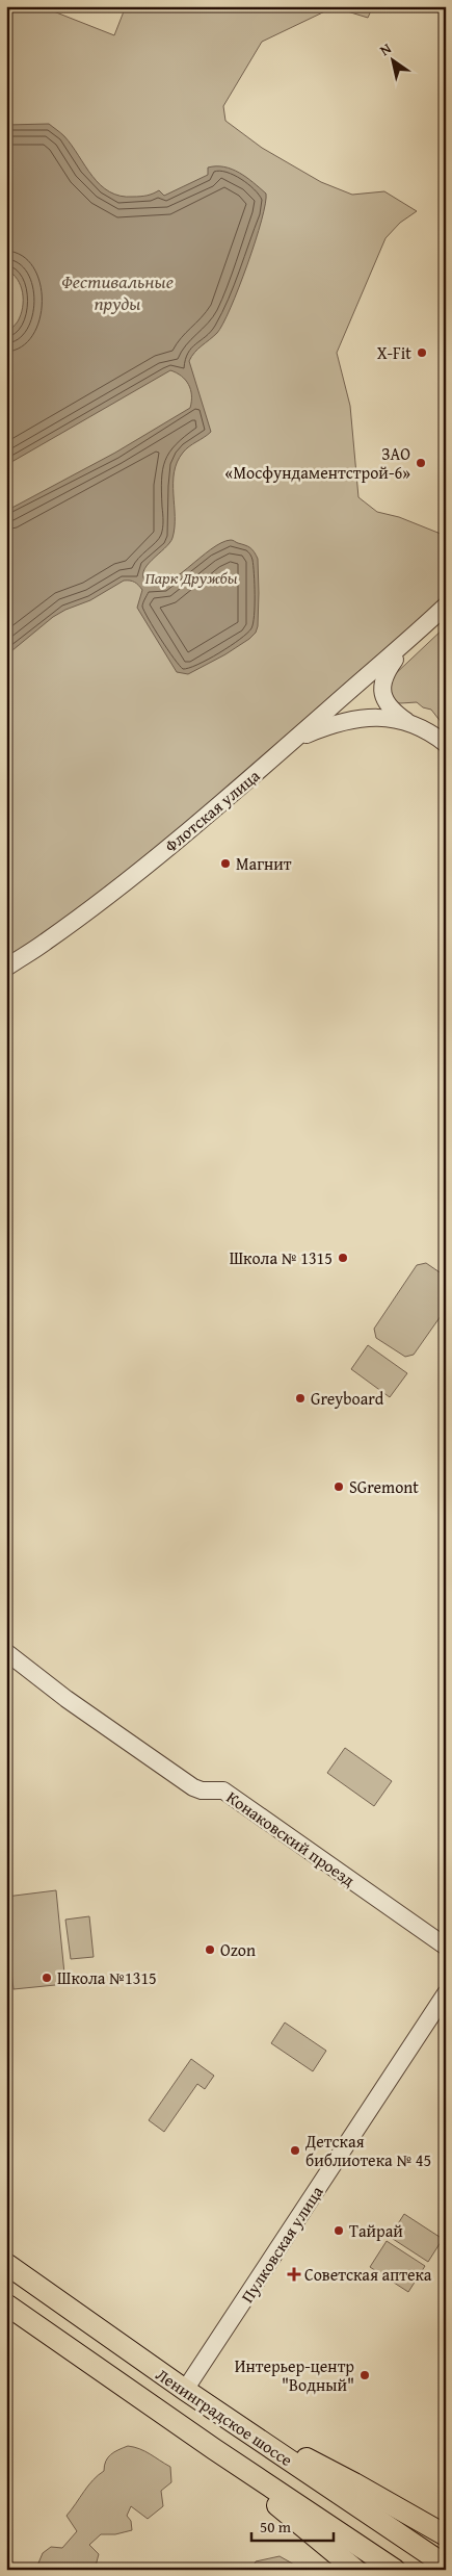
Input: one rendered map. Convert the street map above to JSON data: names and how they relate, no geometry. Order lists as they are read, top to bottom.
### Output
{
  "streets": {
    "main road": ["Ленинградское шоссе"],
    "street": ["Флотская улица", "Конаковский проезд", "Пулковская улица"]
  },
  "crossings": [
    ["Пулковская улица", "Ленинградское шоссе"]
  ],
  "water": ["Фестивальные пруды"],
  "parks": ["Парк Дружбы"],
  "places": {
    "other": [
      "X-Fit",
      "ЗАО «Мосфундаментстрой-6»",
      "Магнит",
      "Школа № 1315",
      "Greyboard",
      "SGremont",
      "Ozon",
      "Школа №1315",
      "Детская библиотека № 45",
      "Тайрай",
      "Интерьер-центр \"Водный\""
    ],
    "health": ["Советская аптека"]
  },
  "scale_bar": "50 m",
  "north": "top left"
}
